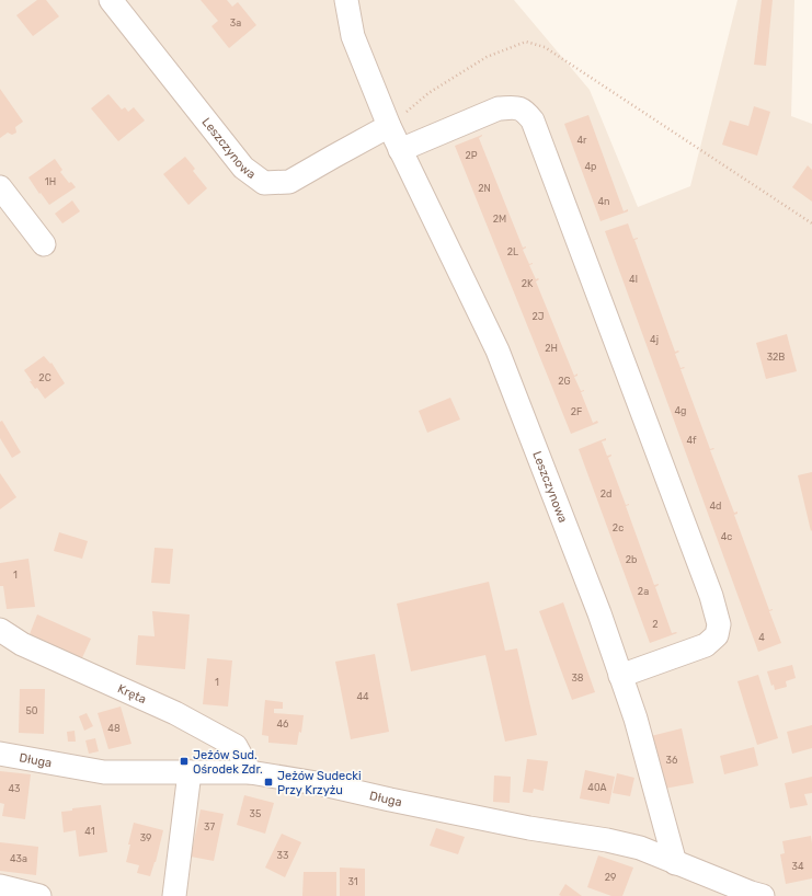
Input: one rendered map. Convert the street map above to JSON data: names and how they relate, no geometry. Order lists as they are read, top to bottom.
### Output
{
  "streets": {
    "street": ["Leszczynowa", "Kręta", "Długa"]
  },
  "crossings": [
    ["Leszczynowa", "Długa"],
    ["Kręta", "Długa"]
  ],
  "places": {
    "transit": ["Jeżów Sud. Ośrodek Zdr.", "Jeżów Sudecki Przy Krzyżu"]
  },
  "house_numbers": [
    "3a",
    "4r",
    "2P",
    "4p",
    "1H",
    "2N",
    "4n",
    "2M",
    "2L",
    "4l",
    "2K",
    "2J",
    "4j",
    "2H",
    "32B",
    "2C",
    "2G",
    "4g",
    "2F",
    "4f",
    "2d",
    "4d",
    "2c",
    "4c",
    "2b",
    "1",
    "2a",
    "2",
    "4",
    "38",
    "1",
    "44",
    "50",
    "46",
    "48",
    "36",
    "40A",
    "43",
    "35",
    "37",
    "41",
    "39",
    "33",
    "43a",
    "34",
    "29",
    "31"
  ]
}
